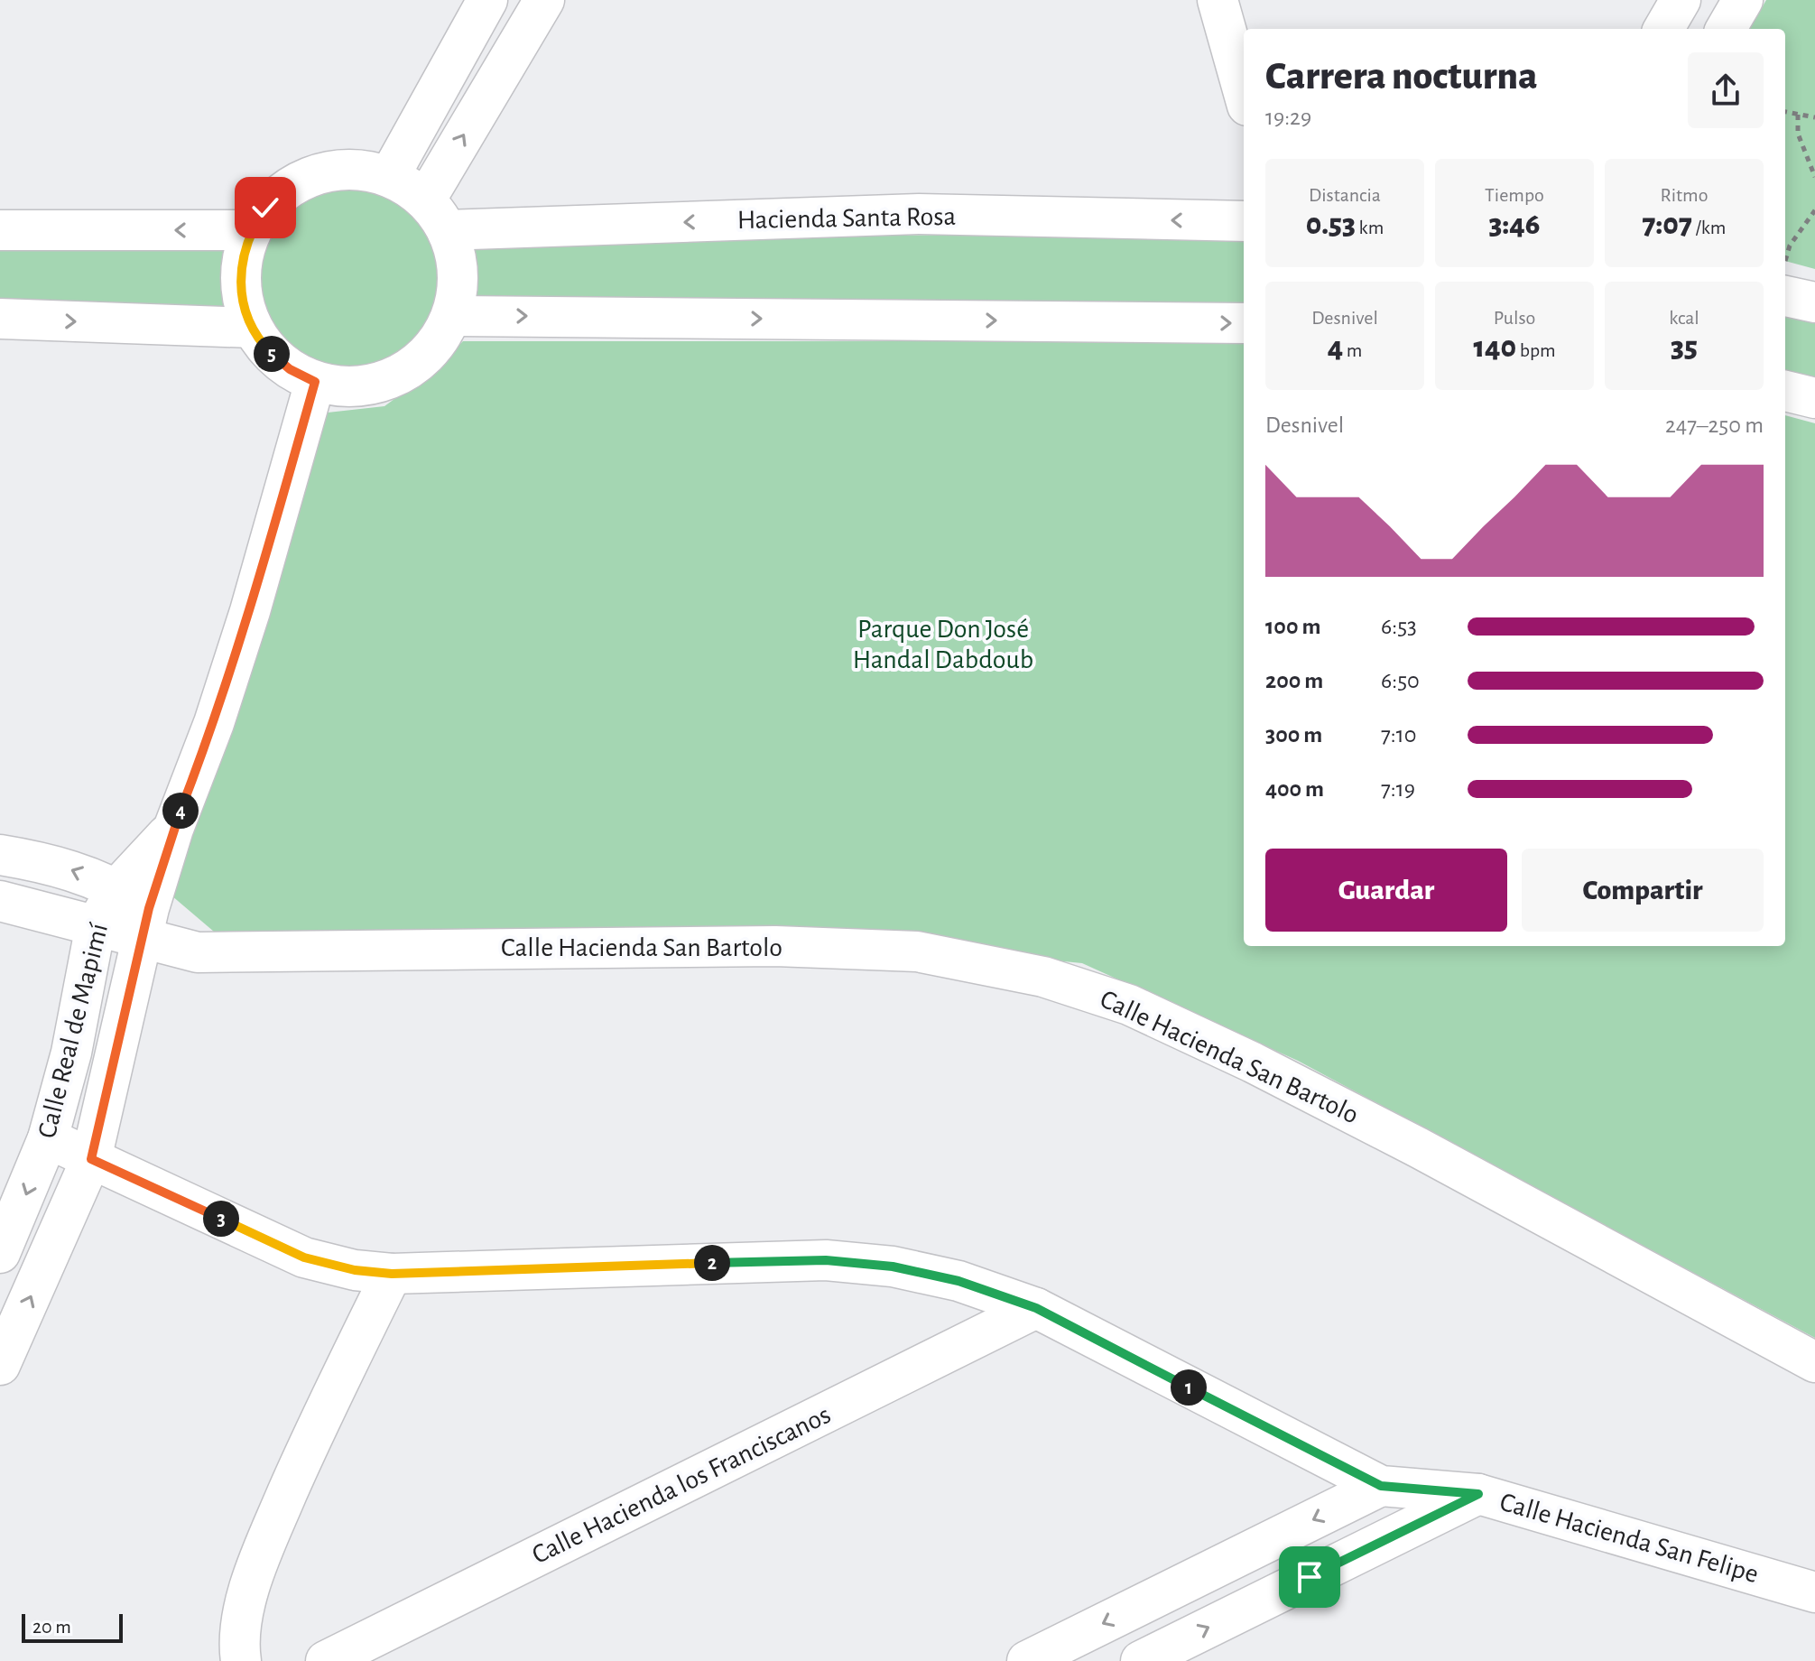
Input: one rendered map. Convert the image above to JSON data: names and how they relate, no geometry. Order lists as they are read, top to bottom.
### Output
{
  "streets": {
    "street": [
      "Hacienda Santa Rosa",
      "Calle Hacienda San Bartolo",
      "Calle Real de Mapimí",
      "Calle Hacienda los Franciscanos",
      "Calle Hacienda San Felipe"
    ]
  },
  "crossings": [
    ["Hacienda Santa Rosa", "Calle Real de Mapimí"],
    ["Calle Hacienda San Bartolo", "Calle Real de Mapimí"],
    ["Calle Real de Mapimí", "Calle Hacienda San Felipe"],
    ["Calle Hacienda los Franciscanos", "Calle Hacienda San Felipe"]
  ],
  "parks": ["Parque Don José Handal Dabdoub"],
  "scale_bar": "20 m",
  "page": {
    "heading": ["Carrera nocturna", "19:29"],
    "stats": [
      ["Distancia", "0.53 km"],
      ["Tiempo", "3:46"],
      ["Ritmo", "7:07 /km"],
      ["Desnivel", "4 m"],
      ["Pulso", "140 bpm"],
      ["kcal", "35"]
    ],
    "pins": [
      "5",
      "4",
      "3",
      "2",
      "1"
    ],
    "chart": ["Desnivel", "247–250 m"],
    "list": [
      {
        "name": "100 m",
        "note": "6:53"
      },
      {
        "name": "200 m",
        "note": "6:50"
      },
      {
        "name": "300 m",
        "note": "7:10"
      },
      {
        "name": "400 m",
        "note": "7:19"
      }
    ],
    "buttons": ["Guardar", "Compartir"],
    "scale": "20 m"
  }
}
